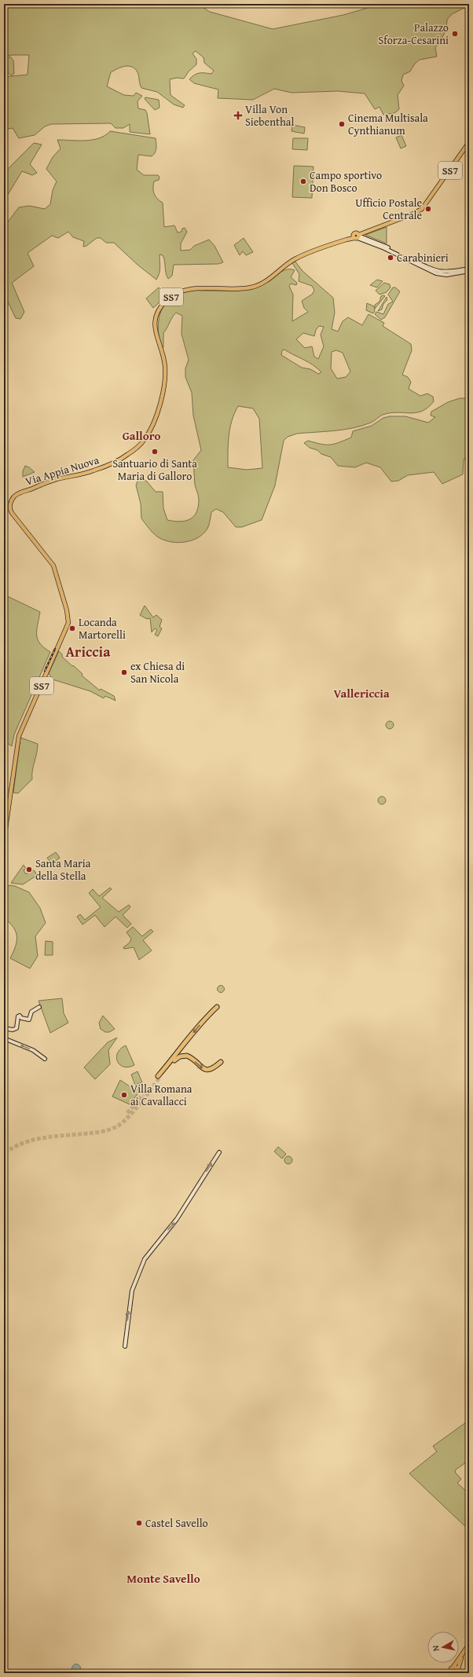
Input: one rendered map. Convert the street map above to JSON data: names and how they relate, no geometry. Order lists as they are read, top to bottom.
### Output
{
  "streets": {
    "main road": ["SS7", "Via Appia Nuova"]
  },
  "crossings": [
    ["SS7", "Via Appia Nuova"]
  ],
  "districts": [
    "Galloro",
    "Ariccia",
    "Vallericcia",
    "Monte Savello"
  ],
  "places": {
    "other": [
      "Palazzo Sforza-Cesarini",
      "Cinema Multisala Cynthianum",
      "Campo sportivo Don Bosco",
      "Ufficio Postale Centrale",
      "Carabinieri",
      "Santuario di Santa Maria di Galloro",
      "Locanda Martorelli",
      "ex Chiesa di San Nicola",
      "Santa Maria della Stella",
      "Villa Romana ai Cavallacci",
      "Castel Savello"
    ],
    "health": ["Villa Von Siebenthal"]
  },
  "north": "left"
}
